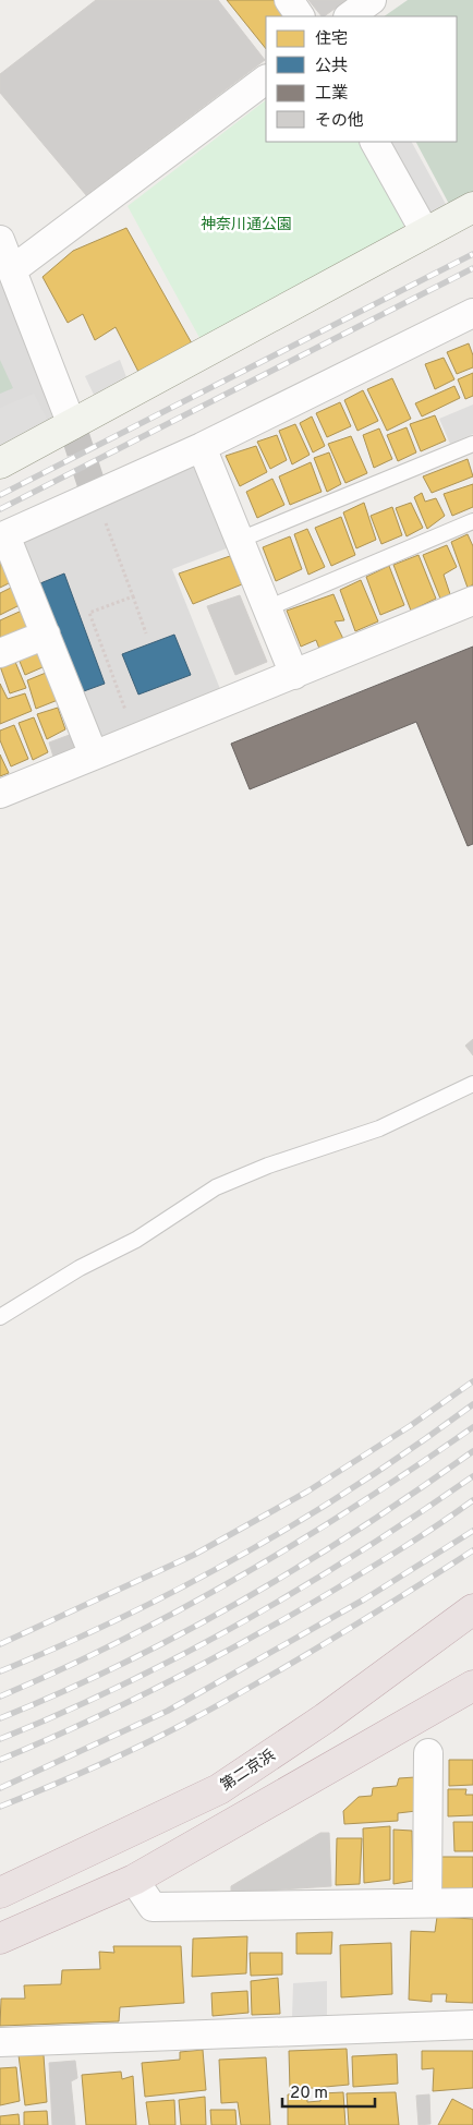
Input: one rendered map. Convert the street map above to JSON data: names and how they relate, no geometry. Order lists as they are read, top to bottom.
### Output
{
  "streets": {
    "highway": ["第二京浜"]
  },
  "parks": ["神奈川通公園"],
  "legend": [
    "住宅",
    "公共",
    "工業",
    "その他"
  ],
  "scale_bar": "20 m"
}
